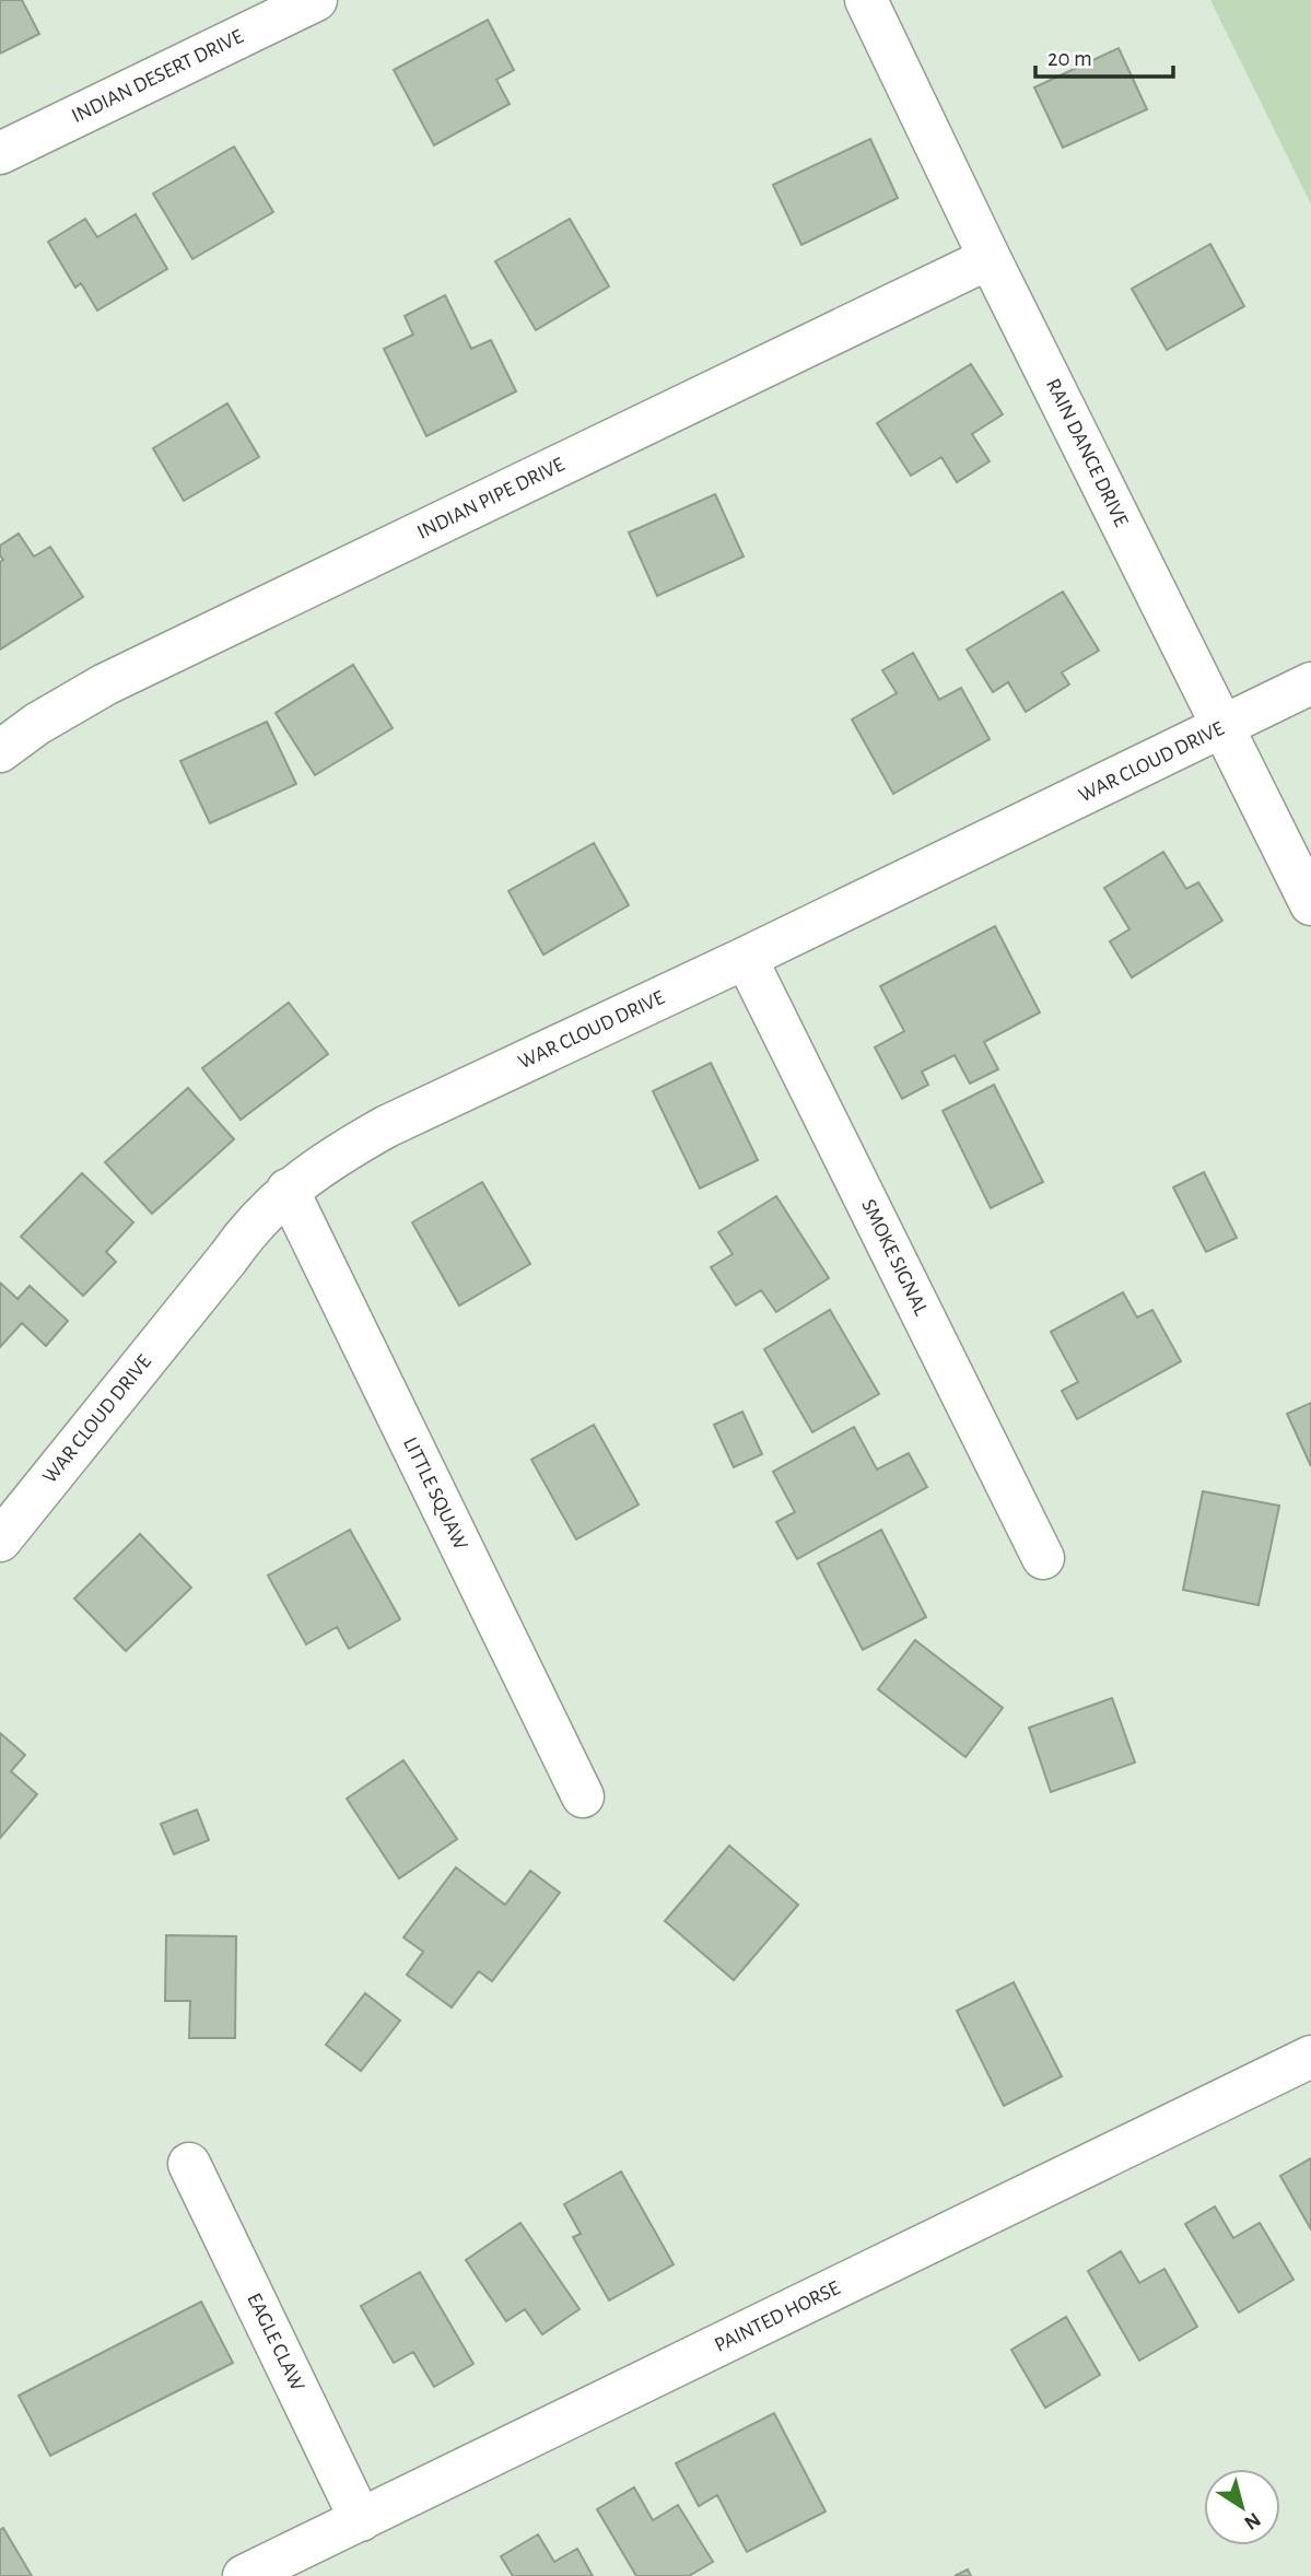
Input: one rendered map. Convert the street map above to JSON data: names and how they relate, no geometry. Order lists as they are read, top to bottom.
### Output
{
  "streets": {
    "street": [
      "INDIAN DESERT DRIVE",
      "RAIN DANCE DRIVE",
      "INDIAN PIPE DRIVE",
      "WAR CLOUD DRIVE",
      "SMOKE SIGNAL",
      "LITTLE SQUAW",
      "PAINTED HORSE",
      "EAGLE CLAW"
    ]
  },
  "crossings": [
    ["RAIN DANCE DRIVE", "INDIAN PIPE DRIVE"],
    ["RAIN DANCE DRIVE", "WAR CLOUD DRIVE"],
    ["WAR CLOUD DRIVE", "SMOKE SIGNAL"],
    ["WAR CLOUD DRIVE", "LITTLE SQUAW"],
    ["PAINTED HORSE", "EAGLE CLAW"]
  ],
  "scale_bar": "20 m",
  "north": "bottom right"
}
